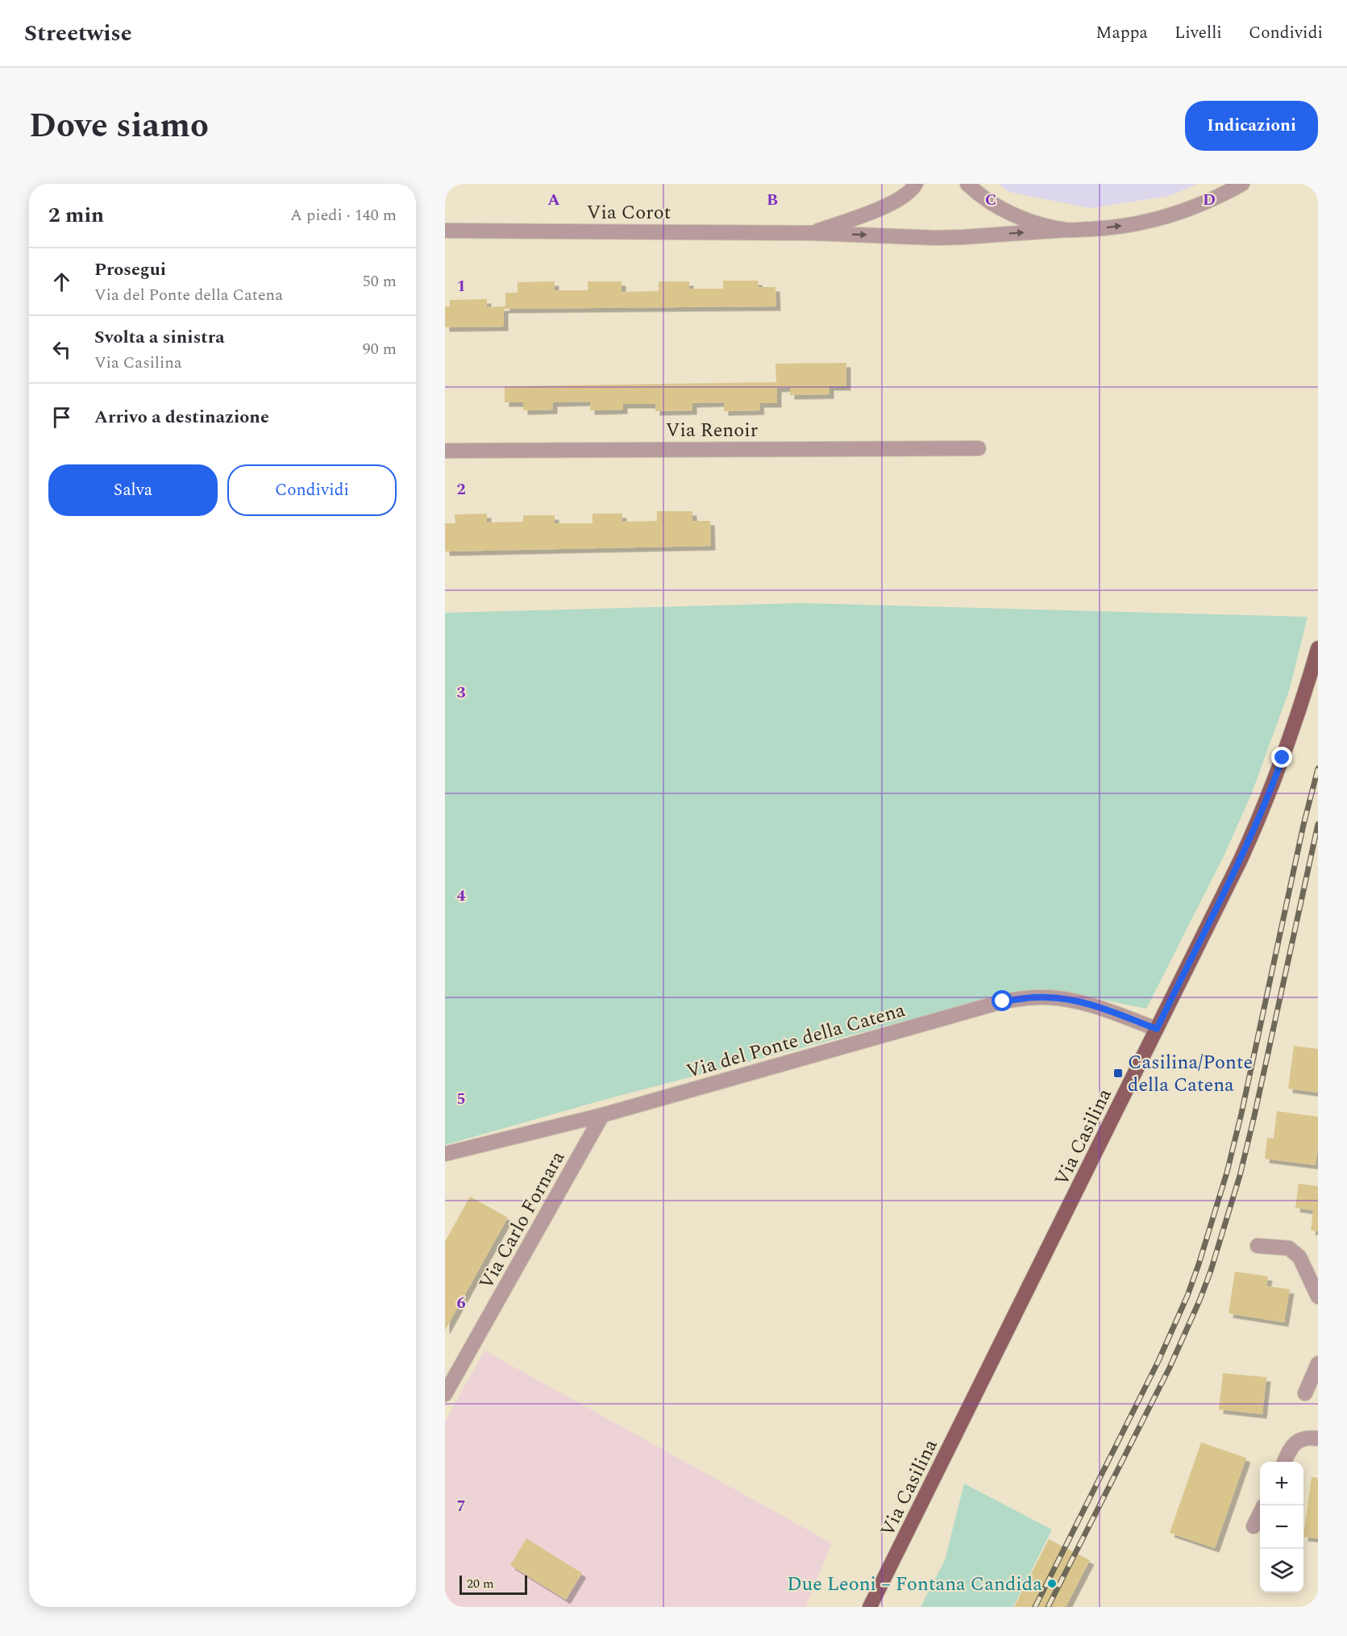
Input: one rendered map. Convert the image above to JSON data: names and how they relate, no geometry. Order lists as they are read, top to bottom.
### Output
{
  "streets": {
    "main road": ["Via Casilina"],
    "street": [
      "Via Corot",
      "Via Renoir",
      "Via del Ponte della Catena",
      "Via Carlo Fornara"
    ]
  },
  "crossings": [
    ["Via del Ponte della Catena", "Via Casilina"],
    ["Via del Ponte della Catena", "Via Carlo Fornara"]
  ],
  "one_way": ["Via Corot"],
  "places": {
    "transit": ["Casilina/Ponte della Catena"],
    "other": ["Due Leoni – Fontana Candida"]
  },
  "scale_bar": "20 m",
  "page": {
    "header": "Streetwise",
    "nav": ["Mappa", "Livelli", "Condividi"],
    "title": "Dove siamo",
    "buttons": [
      "Indicazioni",
      ["Salva", "Condividi"]
    ],
    "heading": ["2 min", "A piedi · 140 m"],
    "list": [
      ["Prosegui", "Via del Ponte della Catena", "50 m"],
      ["Svolta a sinistra", "Via Casilina", "90 m"],
      "Arrivo a destinazione"
    ],
    "map_buttons": ["+", "−"],
    "scale": "20 m"
  },
  "grid": {
    "columns": [
      "A",
      "B",
      "C",
      "D"
    ],
    "rows": [
      "1",
      "2",
      "3",
      "4",
      "5",
      "6",
      "7"
    ]
  }
}
